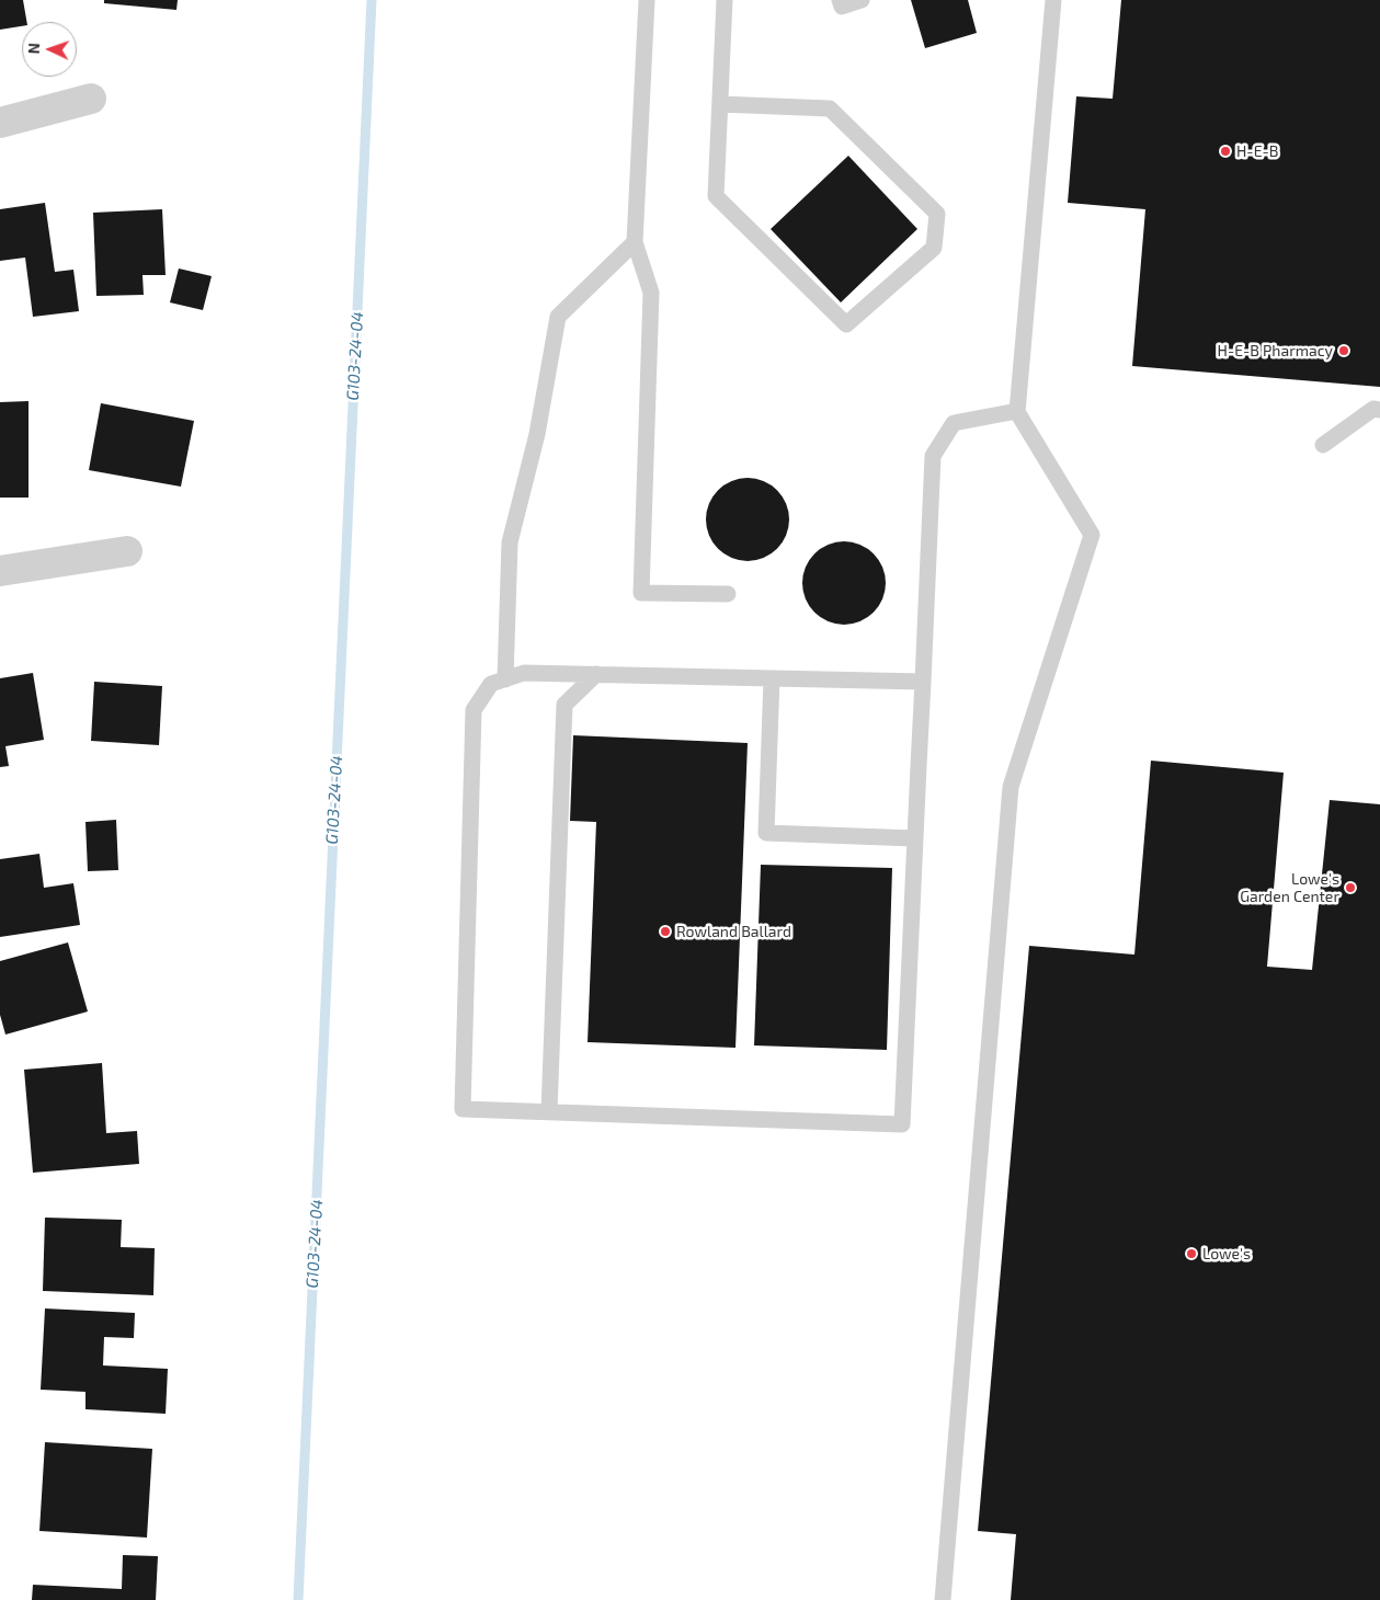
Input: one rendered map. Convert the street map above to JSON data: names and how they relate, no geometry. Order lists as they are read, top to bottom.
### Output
{
  "water": ["G103-24-04"],
  "places": [
    "H-E-B",
    "H-E-B Pharmacy",
    "Lowe's Garden Center",
    "Rowland Ballard",
    "Lowe's"
  ],
  "north": "left"
}
